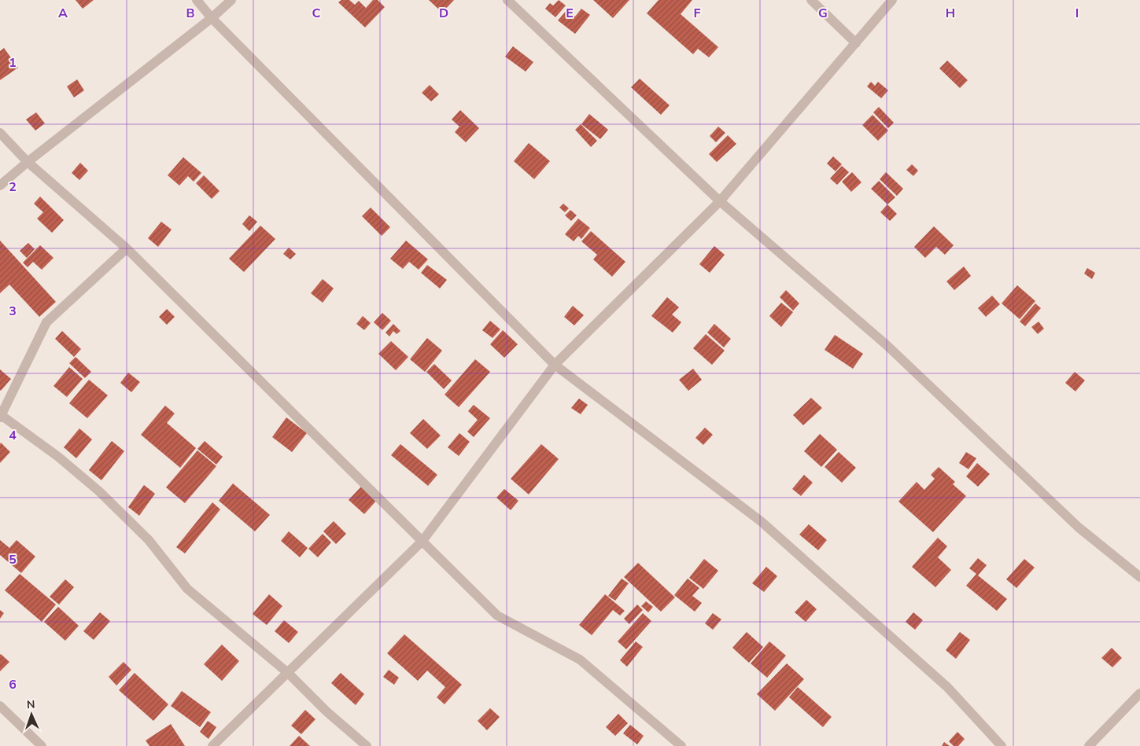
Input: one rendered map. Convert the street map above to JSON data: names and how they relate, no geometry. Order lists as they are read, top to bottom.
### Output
{
  "north": "top",
  "grid": {
    "columns": [
      "A",
      "B",
      "C",
      "D",
      "E",
      "F",
      "G",
      "H",
      "I"
    ],
    "rows": [
      "1",
      "2",
      "3",
      "4",
      "5",
      "6"
    ]
  }
}
